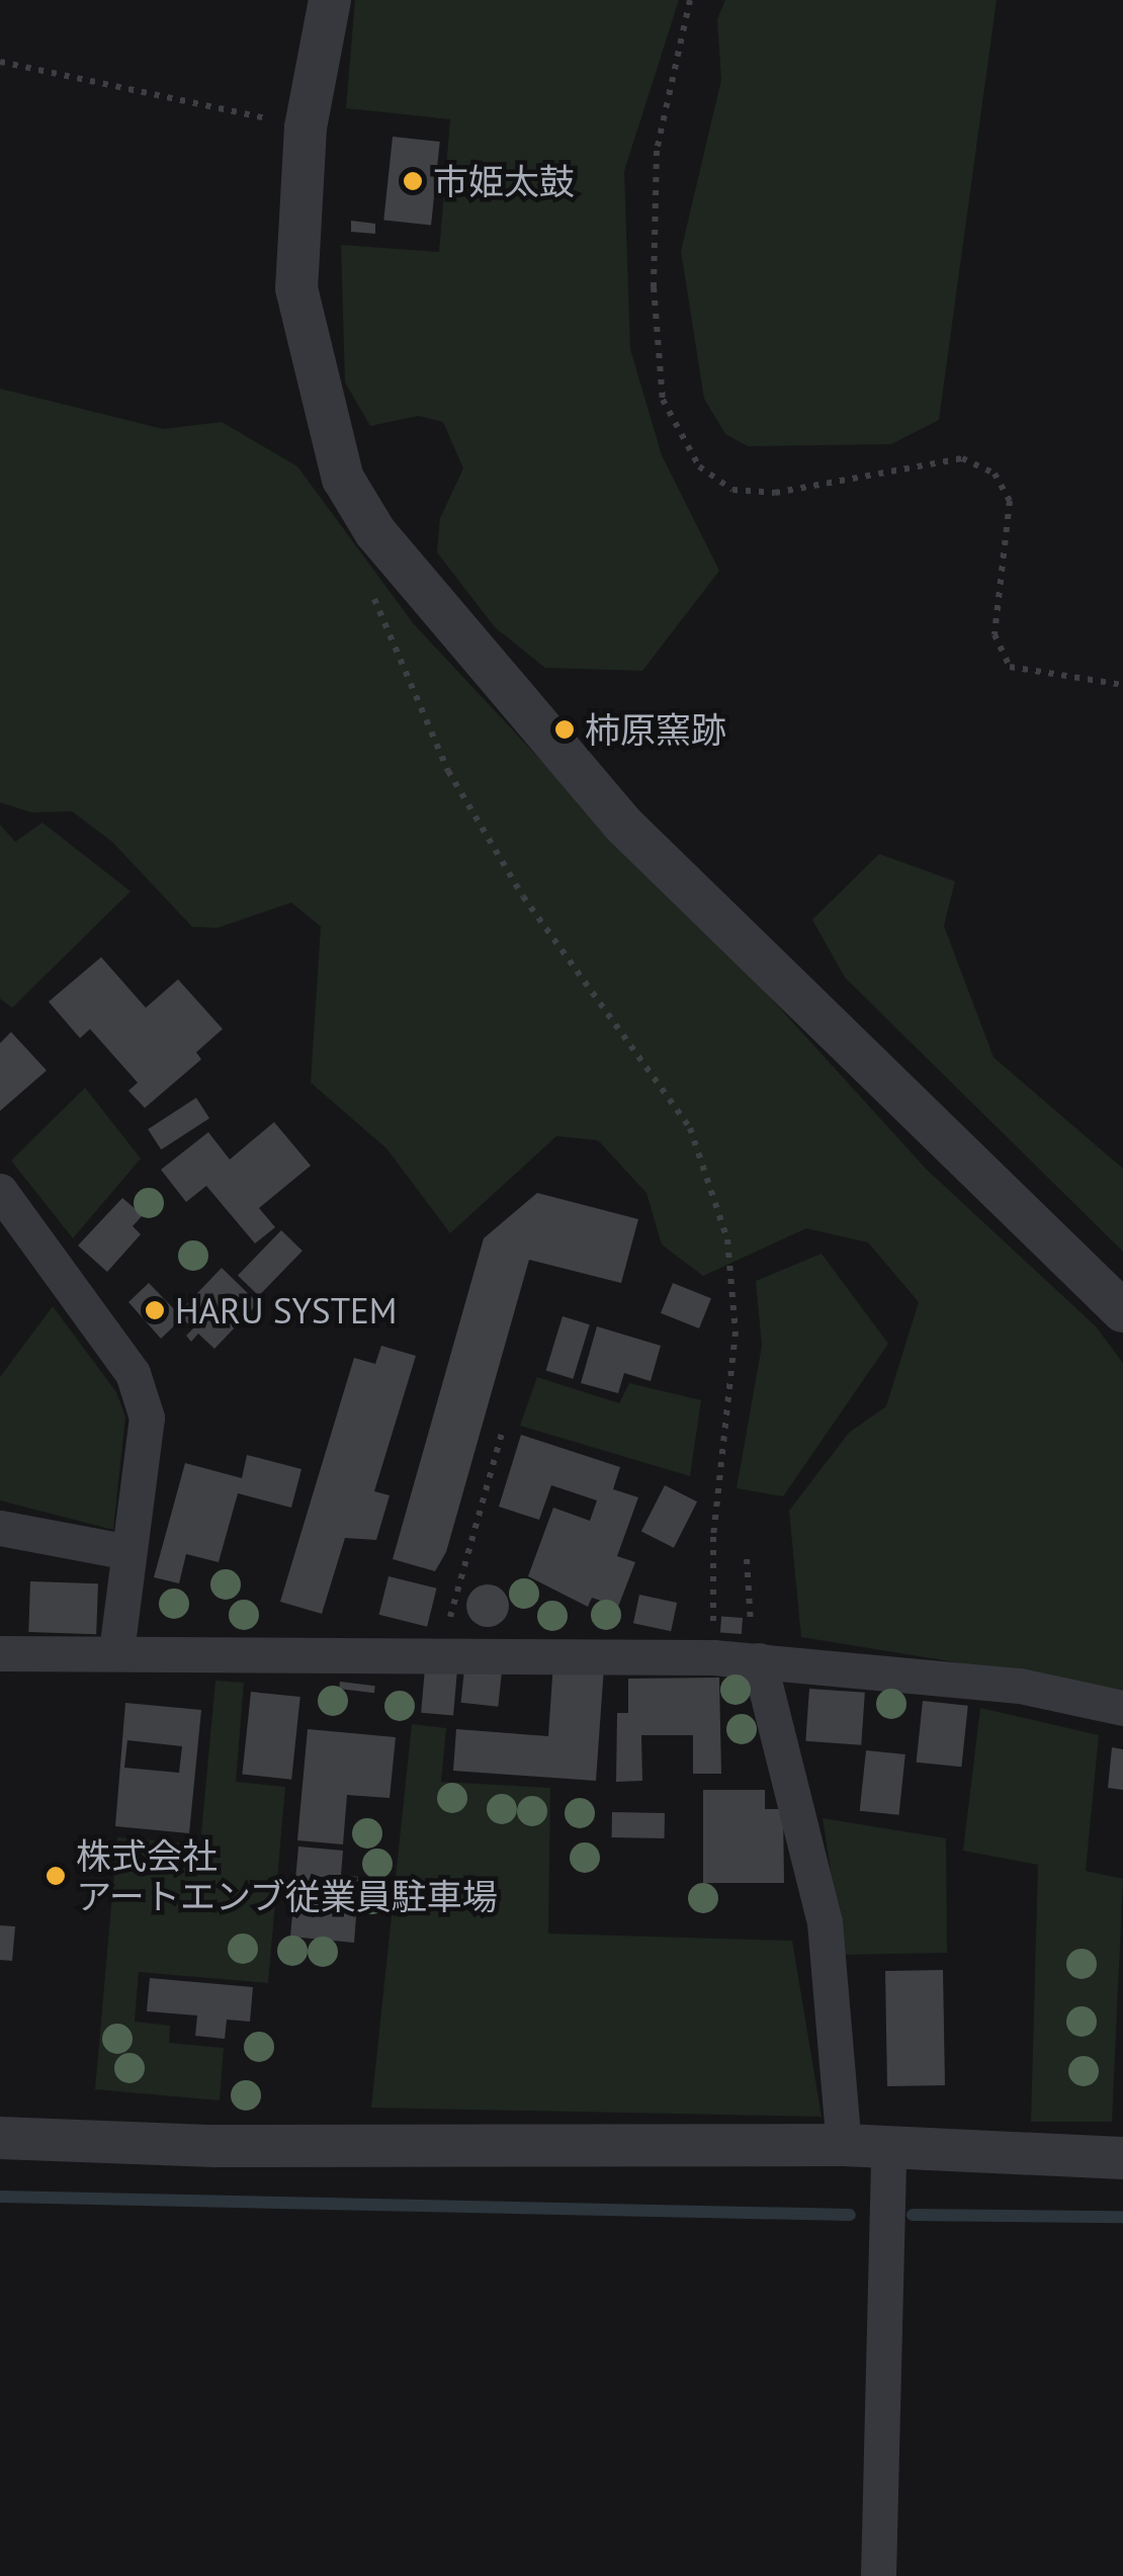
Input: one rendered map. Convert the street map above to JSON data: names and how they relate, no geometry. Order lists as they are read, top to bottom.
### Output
{
  "places": [
    "市姫太鼓",
    "柿原窯跡",
    "HARU SYSTEM",
    "株式会社 アートエンブ従業員駐車場"
  ]
}
